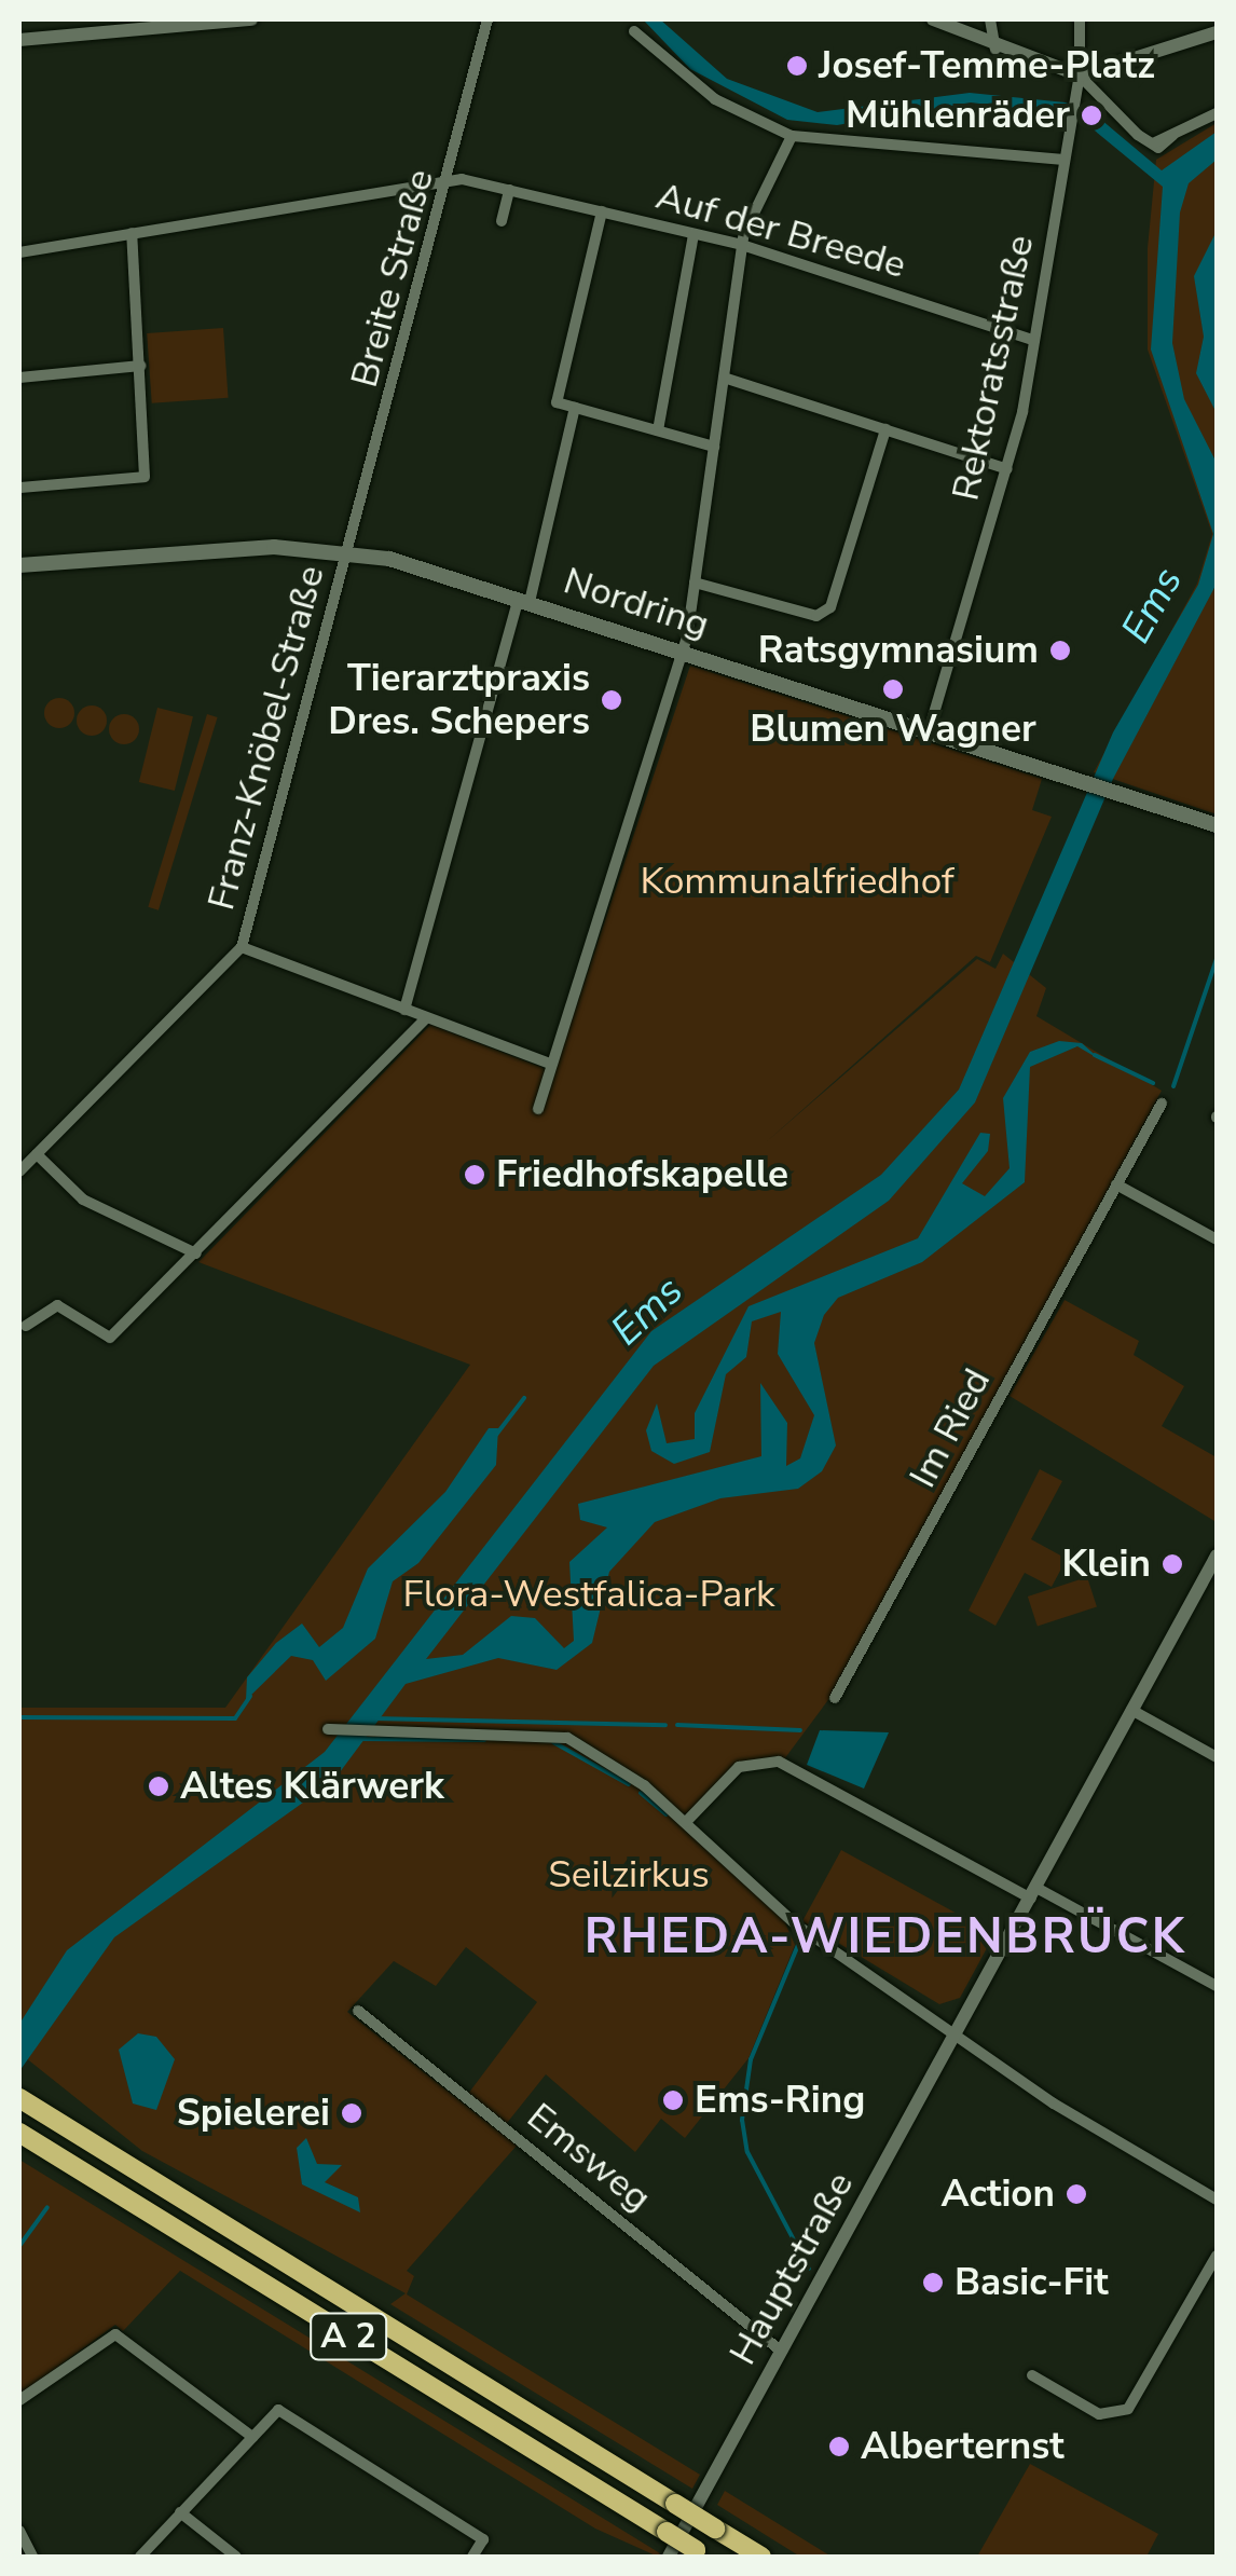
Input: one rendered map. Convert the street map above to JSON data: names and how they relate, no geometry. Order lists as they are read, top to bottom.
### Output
{
  "streets": {
    "highway": ["A 2"],
    "main road": ["Nordring"],
    "street": [
      "Auf der Breede",
      "Breite Straße",
      "Rektoratsstraße",
      "Franz-Knöbel-Straße",
      "Im Ried",
      "Emsweg",
      "Hauptstraße"
    ]
  },
  "crossings": [
    ["Auf der Breede", "Breite Straße"],
    ["Auf der Breede", "Rektoratsstraße"],
    ["Breite Straße", "Nordring"],
    ["Breite Straße", "Franz-Knöbel-Straße"],
    ["Rektoratsstraße", "Nordring"],
    ["Nordring", "Franz-Knöbel-Straße"],
    ["Emsweg", "Hauptstraße"]
  ],
  "districts": ["RHEDA-WIEDENBRÜCK"],
  "water": ["Ems"],
  "parks": ["Kommunalfriedhof", "Flora-Westfalica-Park", "Seilzirkus"],
  "places": [
    "Josef-Temme-Platz",
    "Mühlenräder",
    "Ratsgymnasium",
    "Blumen Wagner",
    "Tierarztpraxis Dres. Schepers",
    "Friedhofskapelle",
    "Klein",
    "Altes Klärwerk",
    "Ems-Ring",
    "Spielerei",
    "Action",
    "Basic-Fit",
    "Alberternst"
  ]
}
